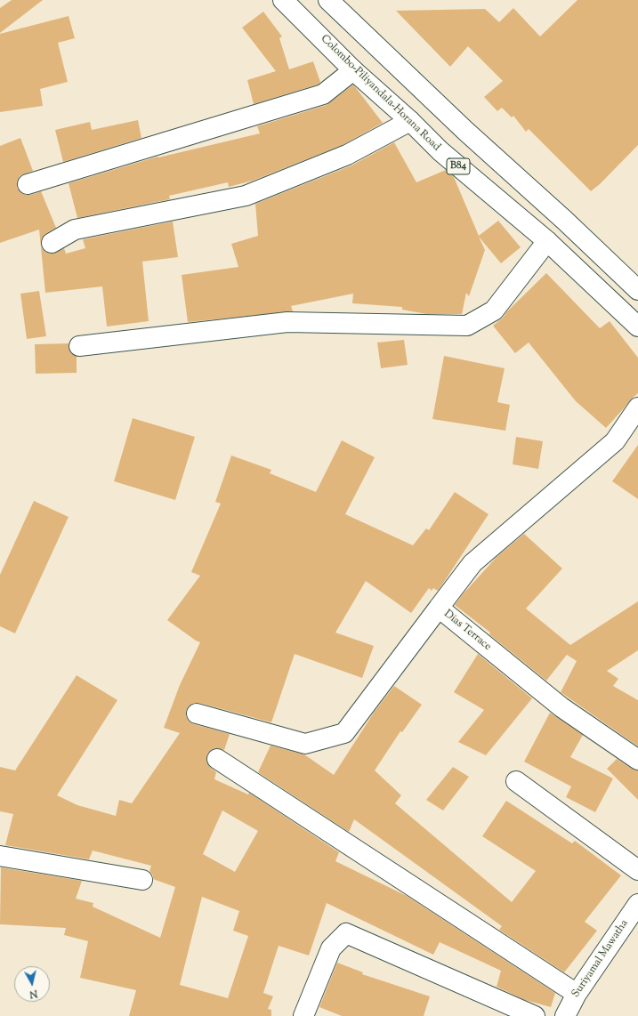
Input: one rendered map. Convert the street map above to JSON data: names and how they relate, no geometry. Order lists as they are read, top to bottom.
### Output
{
  "streets": {
    "main road": [
      "Colombo-Piliyandala-Horana Road",
      "B84",
      "Dias Terrace",
      "Suriyamal Mawatha"
    ]
  },
  "north": "bottom"
}
